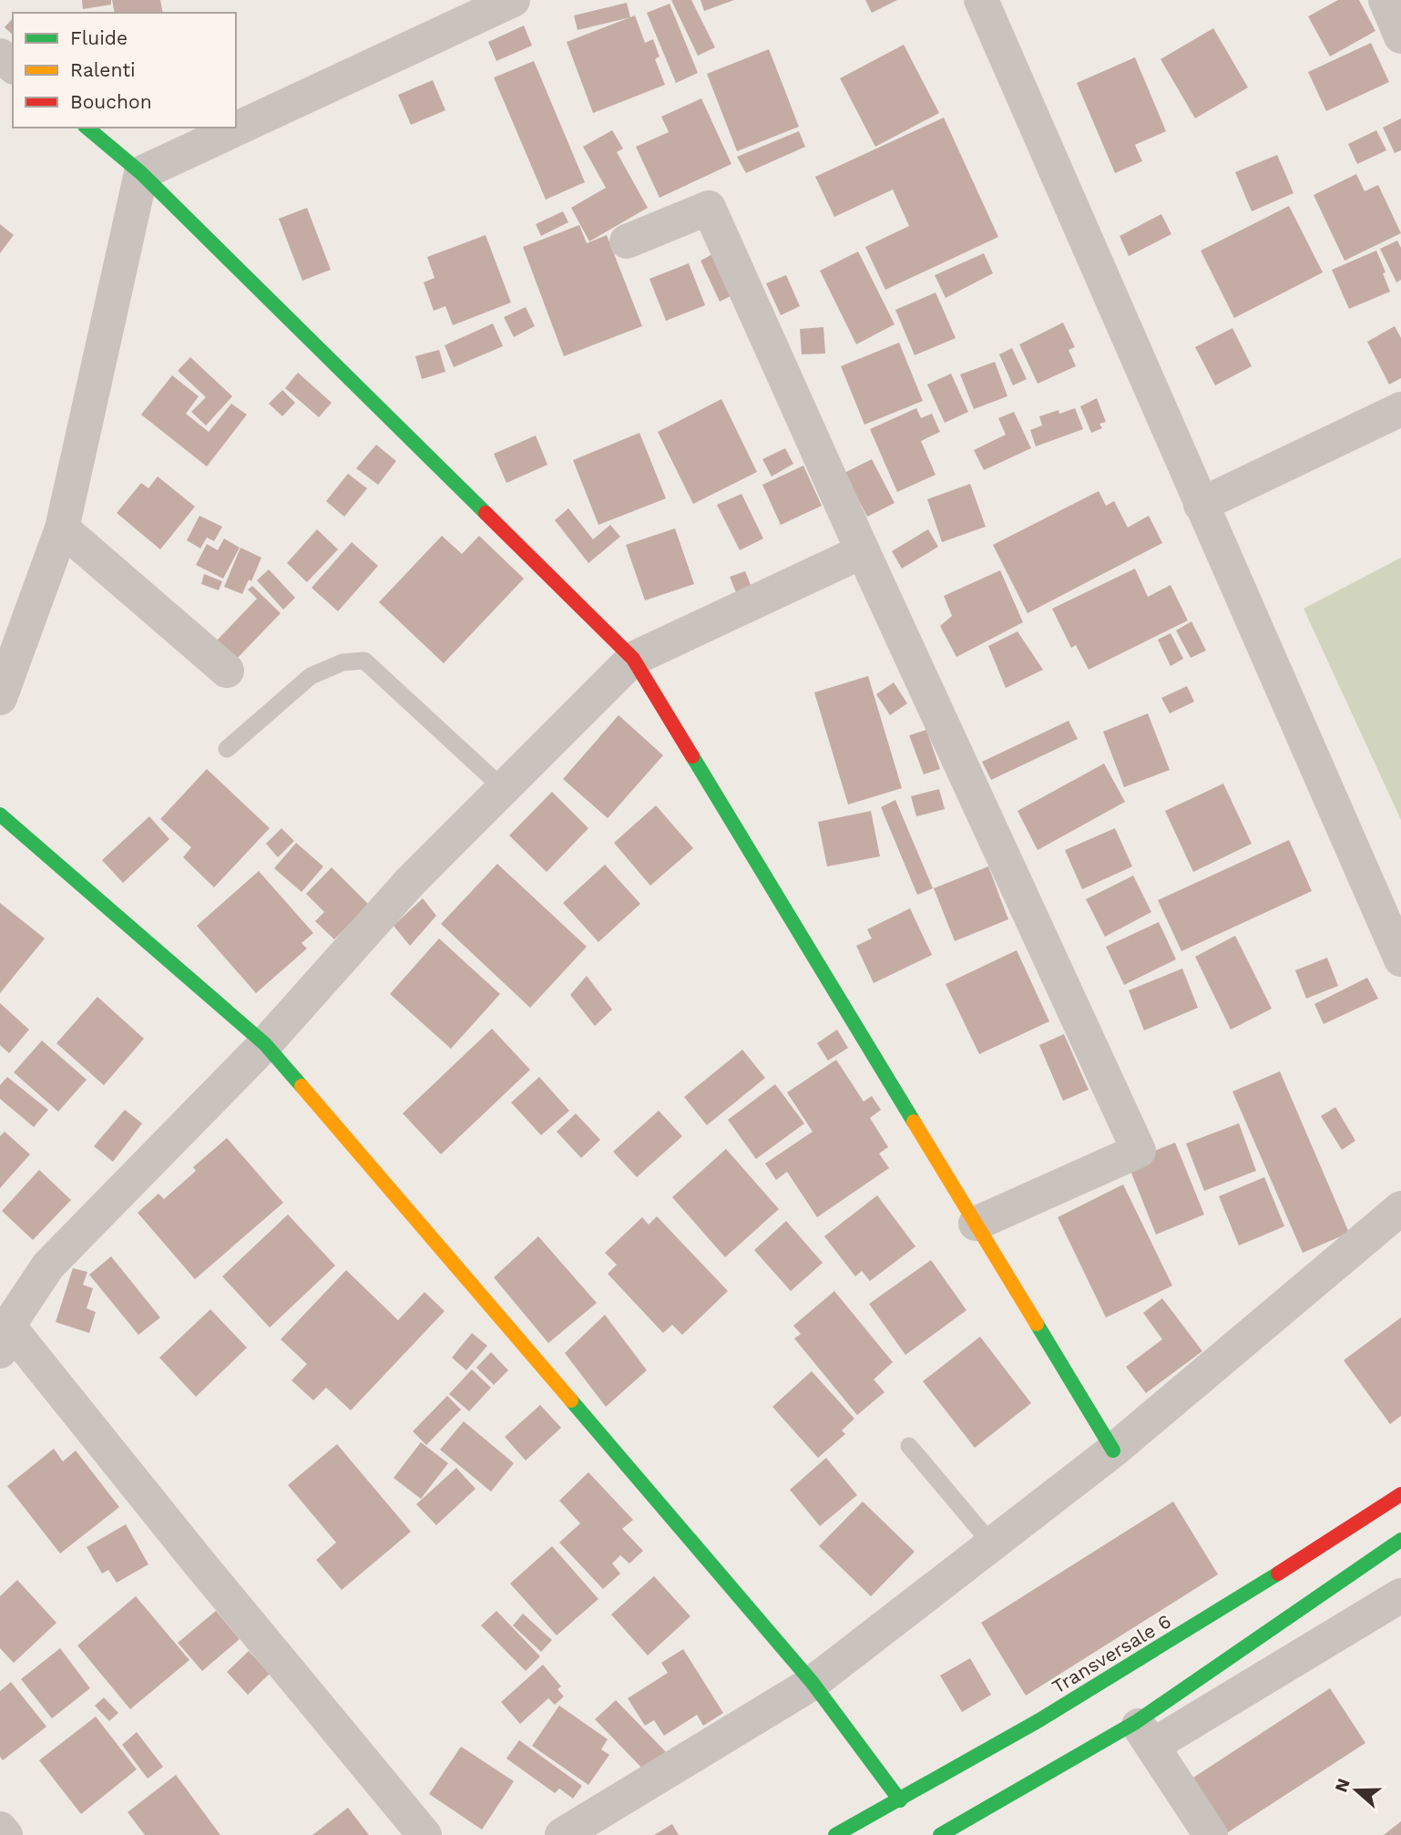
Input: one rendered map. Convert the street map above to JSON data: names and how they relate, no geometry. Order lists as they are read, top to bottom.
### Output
{
  "streets": {
    "street": ["Transversale 6"]
  },
  "legend": ["Fluide", "Ralenti", "Bouchon"],
  "north": "left"
}
